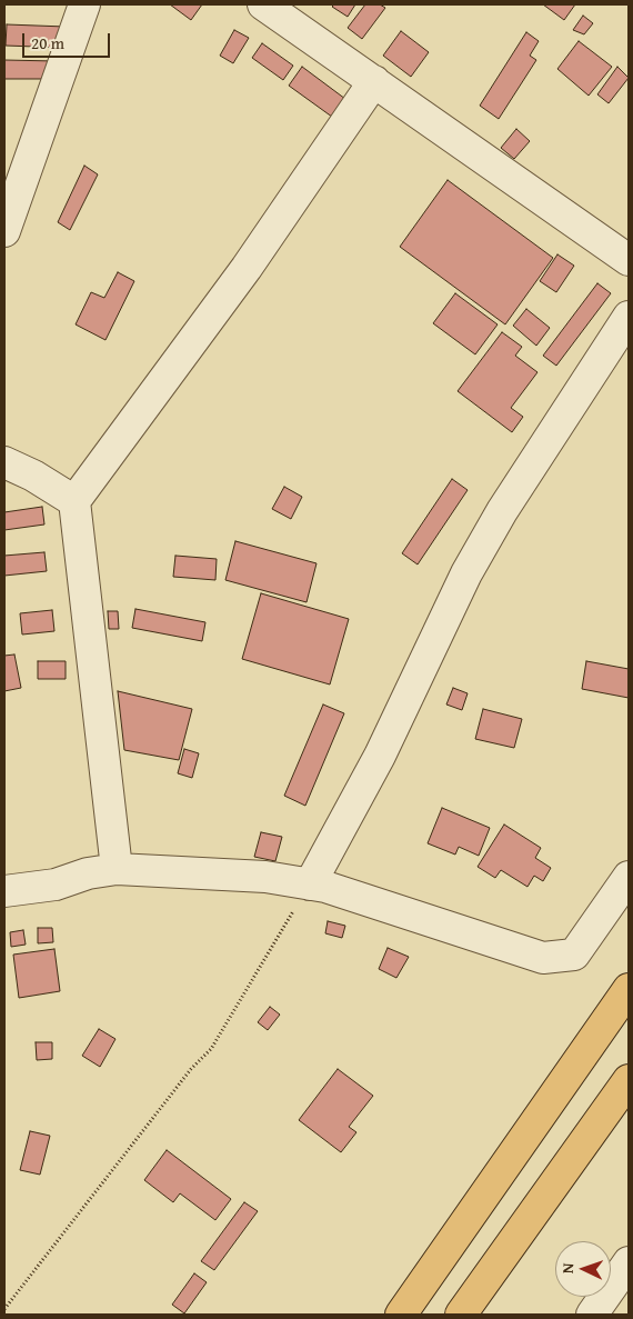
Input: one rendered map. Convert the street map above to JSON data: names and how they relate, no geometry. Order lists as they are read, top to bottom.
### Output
{
  "scale_bar": "20 m",
  "north": "left"
}
